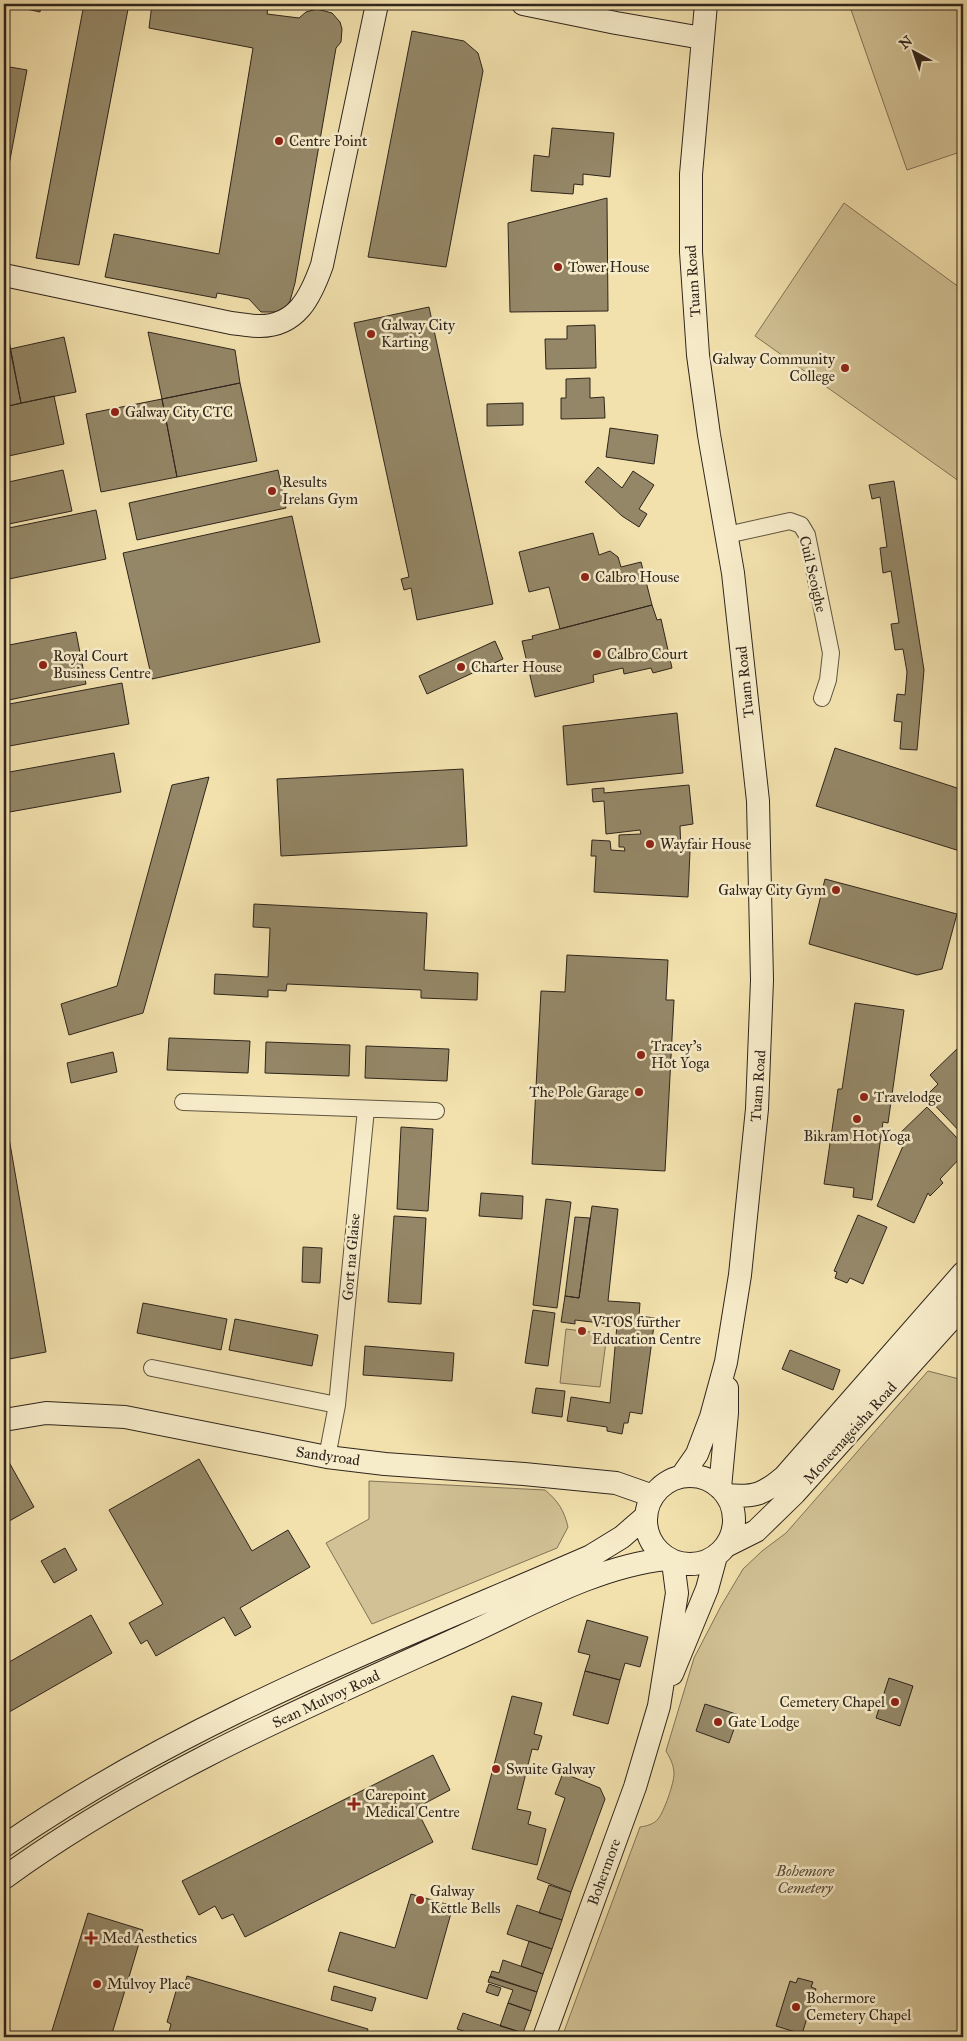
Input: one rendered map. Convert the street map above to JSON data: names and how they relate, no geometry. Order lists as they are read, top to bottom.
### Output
{
  "streets": {
    "main road": [
      "Tuam Road",
      "Moneenageisha Road",
      "Sandyroad",
      "Sean Mulvoy Road",
      "Bohermore"
    ],
    "street": ["Cuil Seoighe", "Gort na Glaise"]
  },
  "crossings": [
    ["Tuam Road", "Cuil Seoighe"],
    ["Tuam Road", "Moneenageisha Road"],
    ["Tuam Road", "Sandyroad"],
    ["Tuam Road", "Sean Mulvoy Road"],
    ["Tuam Road", "Bohermore"],
    ["Gort na Glaise", "Sandyroad"],
    ["Moneenageisha Road", "Sandyroad"],
    ["Moneenageisha Road", "Sean Mulvoy Road"],
    ["Moneenageisha Road", "Bohermore"],
    ["Sandyroad", "Sean Mulvoy Road"],
    ["Sandyroad", "Bohermore"],
    ["Sean Mulvoy Road", "Bohermore"]
  ],
  "parks": ["Bohemore Cemetery"],
  "places": {
    "other": [
      "Centre Point",
      "Tower House",
      "Galway City Karting",
      "Galway Community College",
      "Galway City CTC",
      "Results Irelans Gym",
      "Calbro House",
      "Calbro Court",
      "Royal Court Business Centre",
      "Charter House",
      "Wayfair House",
      "Galway City Gym",
      "Tracey's Hot Yoga",
      "The Pole Garage",
      "Travelodge",
      "Bikram Hot Yoga",
      "VTOS further Education Centre",
      "Cemetery Chapel",
      "Gate Lodge",
      "Swuite Galway",
      "Galway Kettle Bells",
      "Mulvoy Place",
      "Bohermore Cemetery Chapel"
    ],
    "health": ["Carepoint Medical Centre", "Med Aesthetics"]
  },
  "north": "top left"
}
